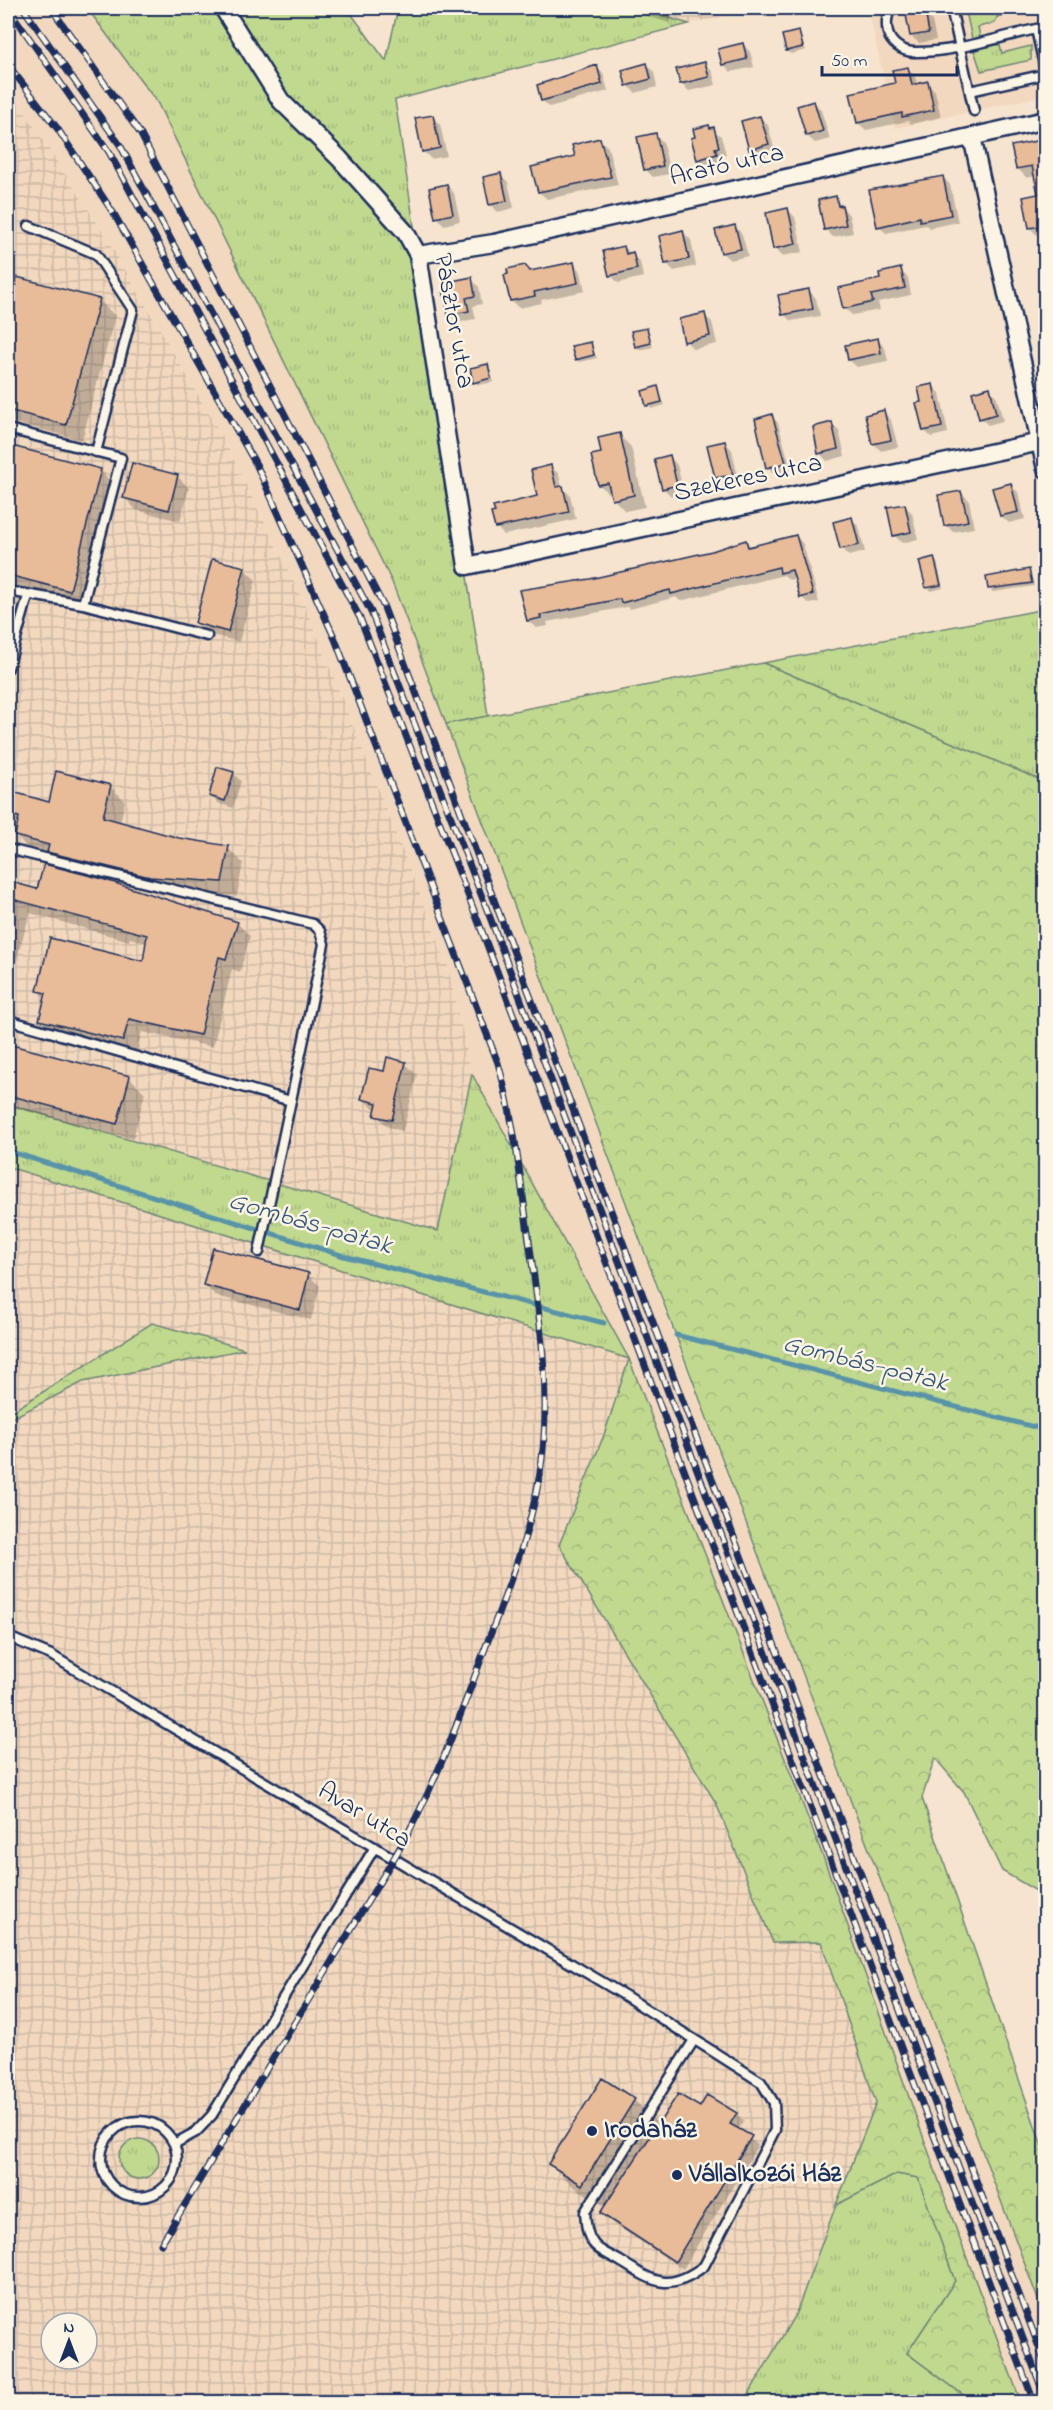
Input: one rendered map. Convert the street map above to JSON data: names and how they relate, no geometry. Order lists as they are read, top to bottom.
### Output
{
  "streets": {
    "street": ["Arató utca", "Pásztor utca", "Szekeres utca"],
    "lane": ["Avar utca"]
  },
  "crossings": [
    ["Arató utca", "Pásztor utca"],
    ["Pásztor utca", "Szekeres utca"]
  ],
  "water": ["Gombás-patak"],
  "places": ["Irodaház", "Vállalkozói Ház"],
  "scale_bar": "50 m",
  "north": "top"
}
